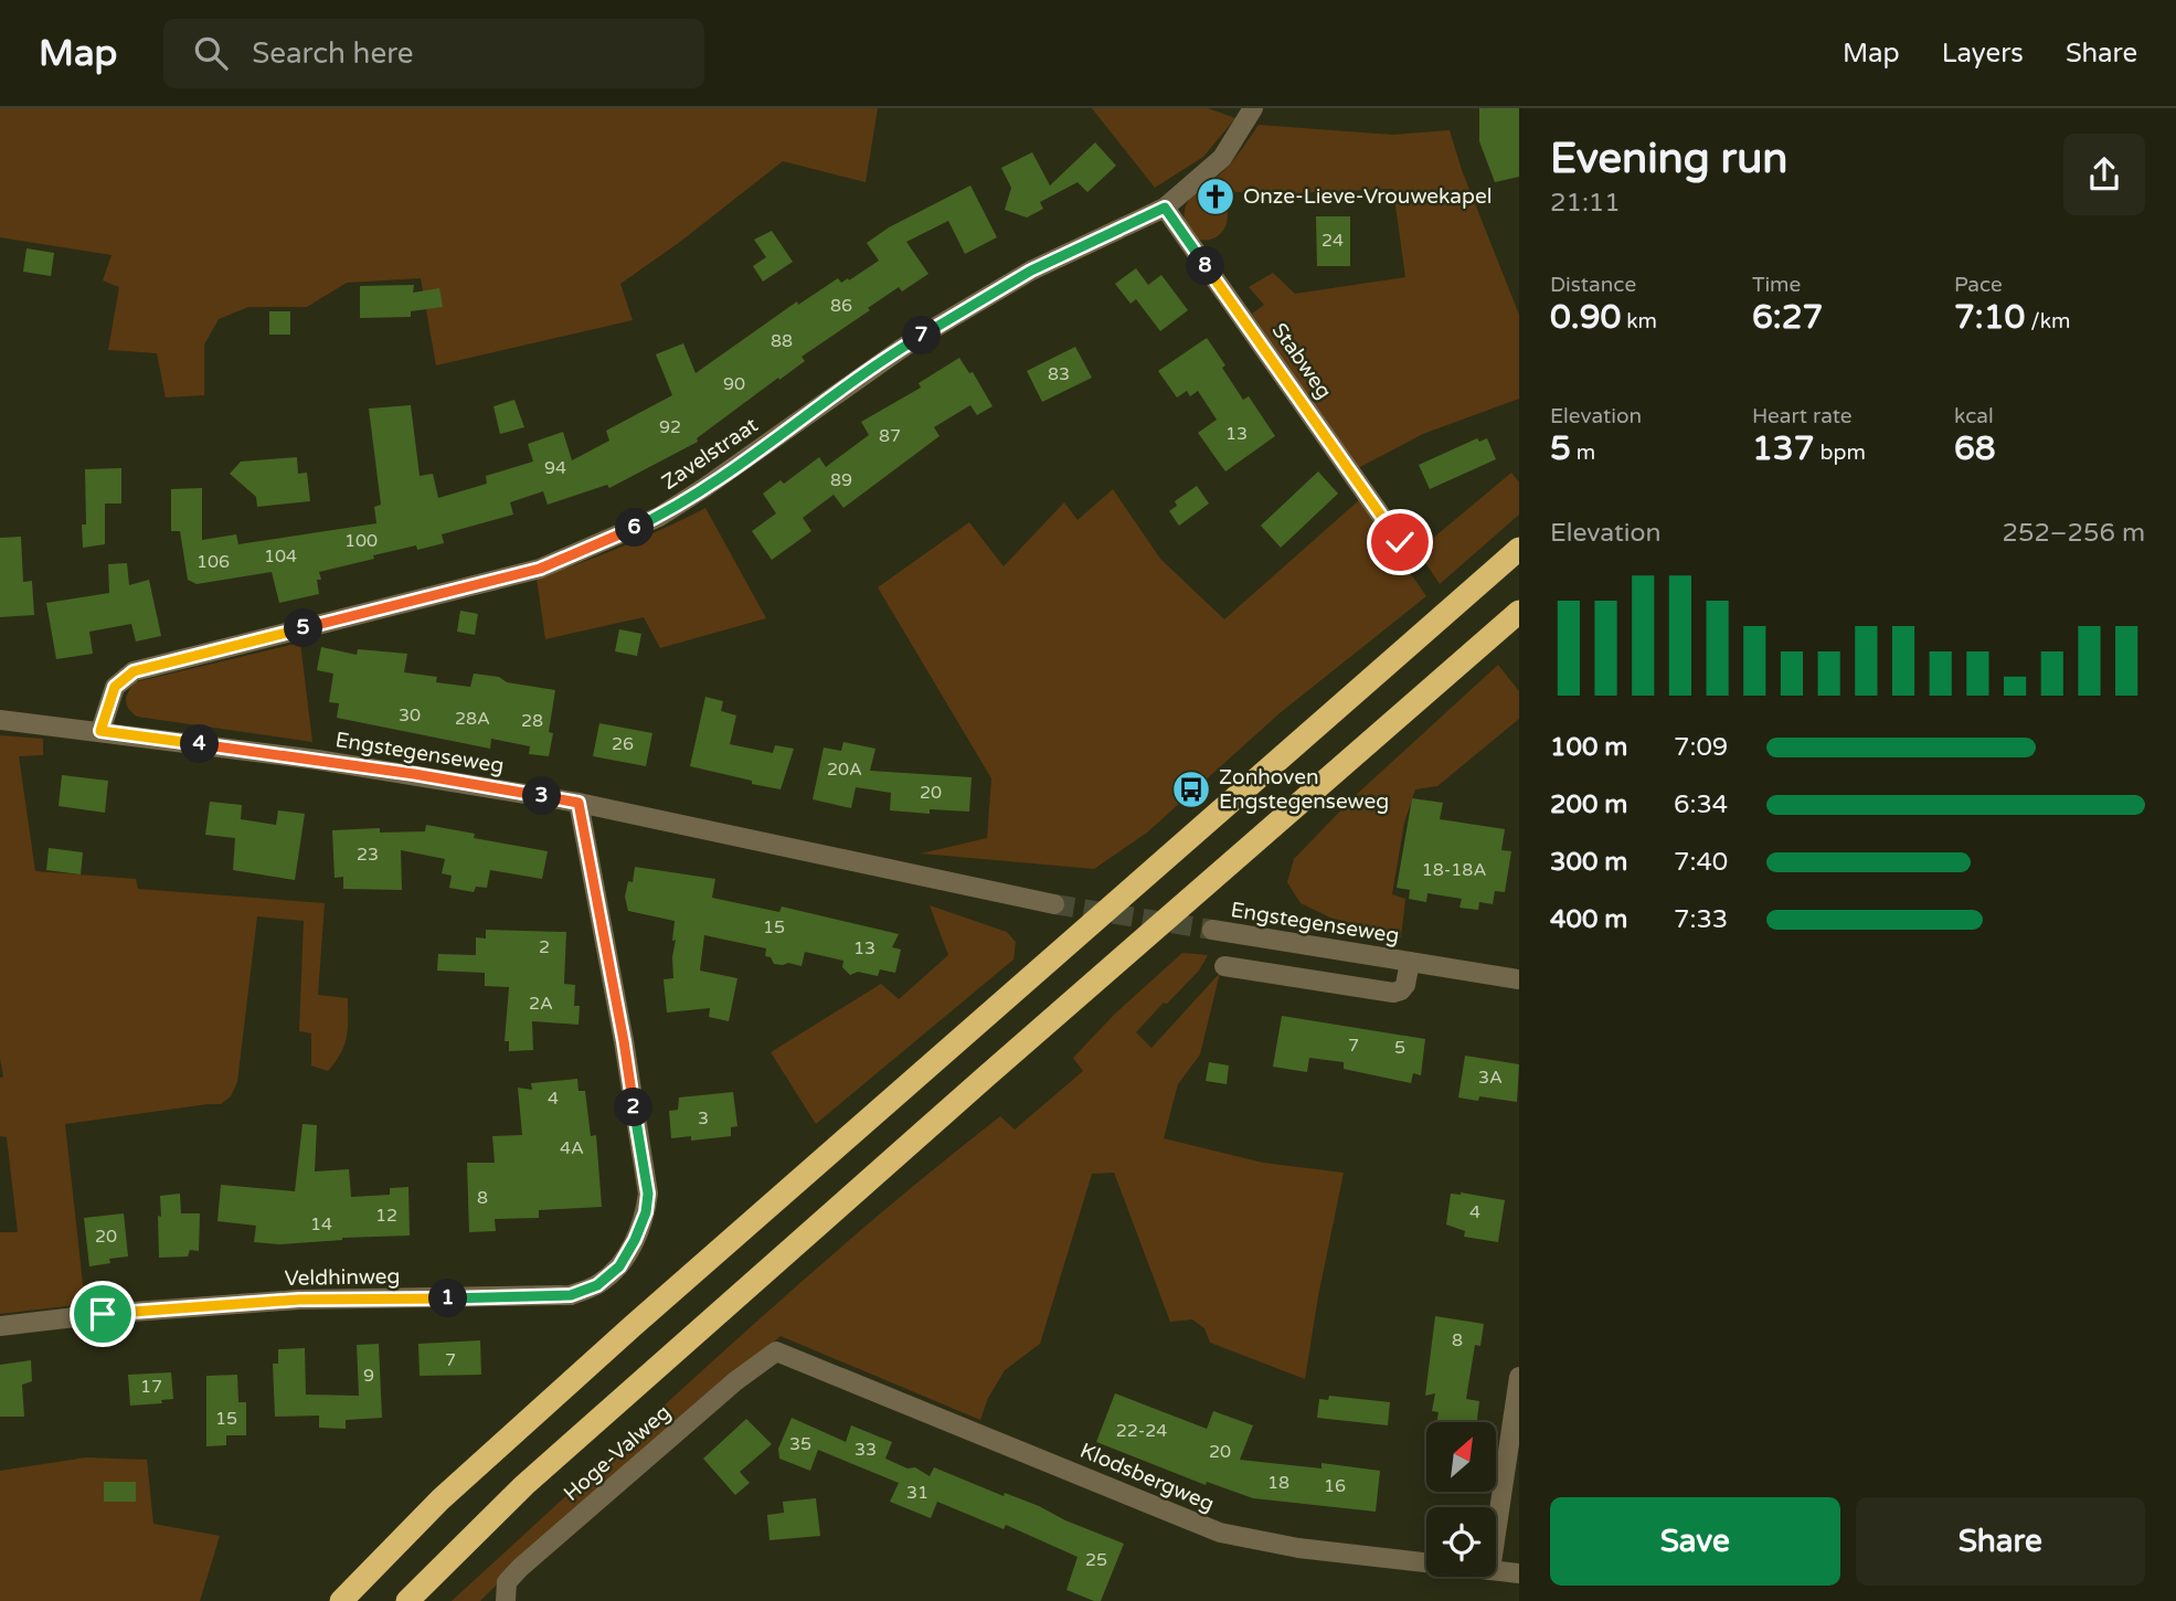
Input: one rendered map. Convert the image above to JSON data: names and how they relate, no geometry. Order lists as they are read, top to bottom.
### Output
{
  "streets": {
    "street": [
      "Stabweg",
      "Zavelstraat",
      "Engstegenseweg",
      "Veldhinweg",
      "Hoge-Valweg",
      "Klodsbergweg"
    ]
  },
  "crossings": [
    ["Stabweg", "Zavelstraat"],
    ["Zavelstraat", "Engstegenseweg"],
    ["Engstegenseweg", "Veldhinweg"],
    ["Hoge-Valweg", "Klodsbergweg"]
  ],
  "places": {
    "church": ["Onze-Lieve-Vrouwekapel"],
    "bus stop": ["Zonhoven Engstegenseweg"]
  },
  "house_numbers": [
    "24",
    "86",
    "88",
    "83",
    "90",
    "92",
    "13",
    "87",
    "94",
    "89",
    "100",
    "104",
    "106",
    "30",
    "28A",
    "28",
    "26",
    "20A",
    "20",
    "23",
    "18-18A",
    "15",
    "2",
    "13",
    "2A",
    "7",
    "5",
    "3A",
    "4",
    "3",
    "4A",
    "8",
    "4",
    "12",
    "14",
    "20",
    "8",
    "7",
    "9",
    "17",
    "15",
    "22-24",
    "35",
    "33",
    "20",
    "18",
    "16",
    "31",
    "25"
  ],
  "north": "top right",
  "page": {
    "header": "Map",
    "search": "Search here",
    "nav": ["Map", "Layers", "Share"],
    "heading": ["Evening run", "21:11"],
    "stats": [
      ["Distance", "0.90 km"],
      ["Time", "6:27"],
      ["Pace", "7:10 /km"],
      ["Elevation", "5 m"],
      ["Heart rate", "137 bpm"],
      ["kcal", "68"]
    ],
    "pins": [
      "8",
      "7",
      "6",
      "5",
      "4",
      "3",
      "2",
      "1"
    ],
    "chart": ["Elevation", "252–256 m"],
    "list": [
      {
        "name": "100 m",
        "note": "7:09"
      },
      {
        "name": "200 m",
        "note": "6:34"
      },
      {
        "name": "300 m",
        "note": "7:40"
      },
      {
        "name": "400 m",
        "note": "7:33"
      }
    ],
    "buttons": ["Save", "Share"]
  }
}
